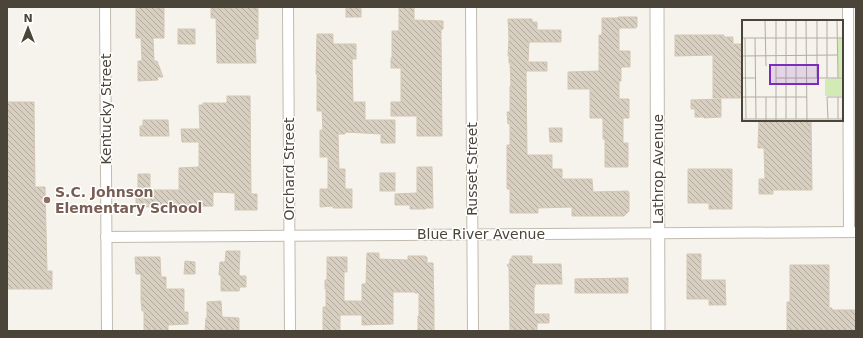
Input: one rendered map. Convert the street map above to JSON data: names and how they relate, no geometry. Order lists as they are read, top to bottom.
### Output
{
  "streets": {
    "street": [
      "Kentucky Street",
      "Orchard Street",
      "Russet Street",
      "Lathrop Avenue",
      "Blue River Avenue"
    ]
  },
  "crossings": [
    ["Kentucky Street", "Blue River Avenue"],
    ["Orchard Street", "Blue River Avenue"],
    ["Russet Street", "Blue River Avenue"],
    ["Lathrop Avenue", "Blue River Avenue"]
  ],
  "places": ["S.C. Johnson Elementary School"],
  "north": "top"
}
